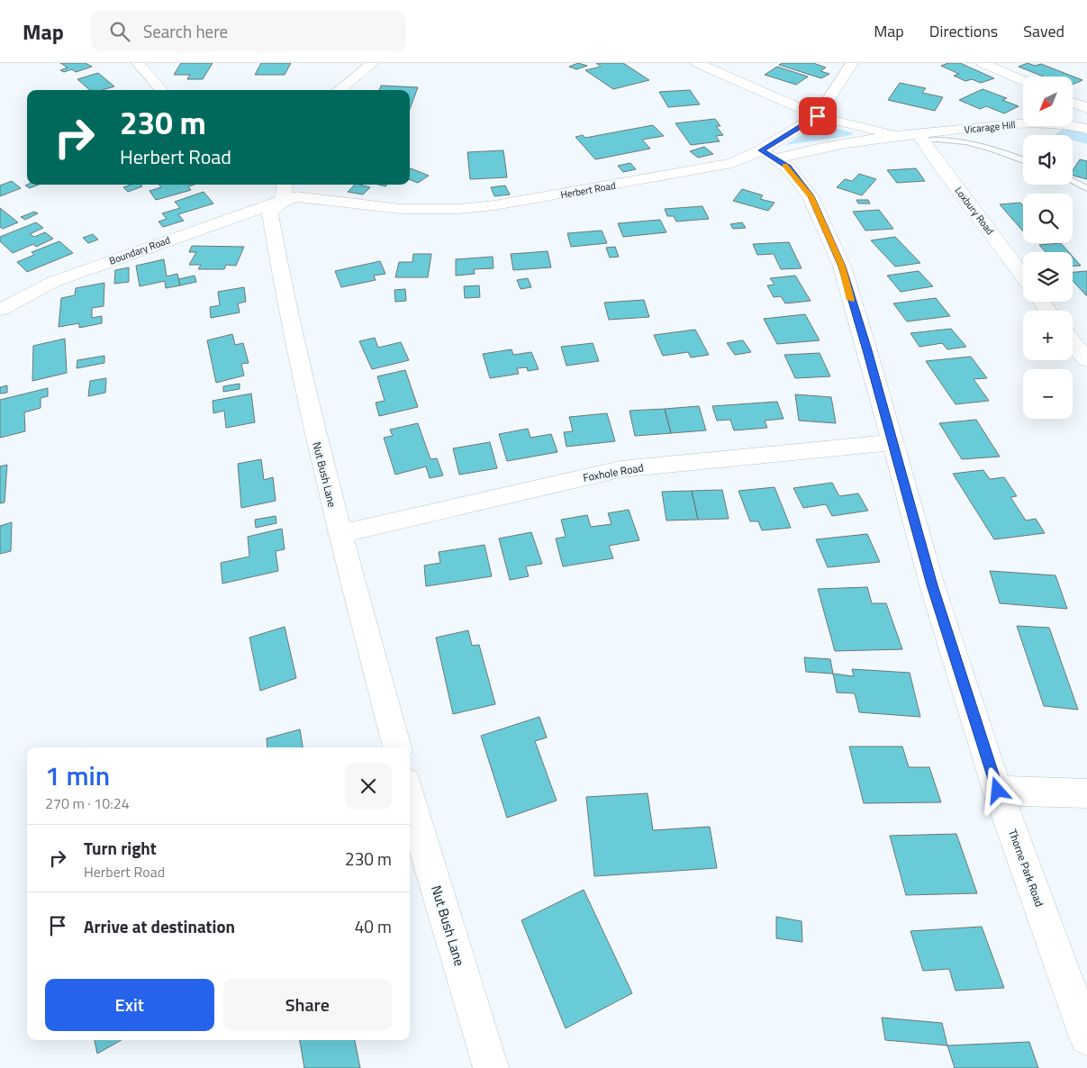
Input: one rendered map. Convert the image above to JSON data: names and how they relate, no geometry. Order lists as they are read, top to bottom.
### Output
{
  "streets": {
    "street": [
      "Vicarage Hill",
      "Herbert Road",
      "Loxbury Road",
      "Boundary Road",
      "Foxhole Road",
      "Nut Bush Lane",
      "Thorne Park Road"
    ]
  },
  "crossings": [
    ["Vicarage Hill", "Loxbury Road"],
    ["Herbert Road", "Boundary Road"],
    ["Herbert Road", "Nut Bush Lane"],
    ["Herbert Road", "Thorne Park Road"],
    ["Boundary Road", "Nut Bush Lane"],
    ["Foxhole Road", "Nut Bush Lane"],
    ["Foxhole Road", "Thorne Park Road"]
  ],
  "north": "bottom left",
  "page": {
    "header": "Map",
    "search": "Search here",
    "nav": ["Map", "Directions", "Saved"],
    "map_buttons": ["+", "−"],
    "turn": ["230 m", "Herbert Road"],
    "heading": ["1 min", "270 m · 10:24"],
    "list": [
      {
        "name": "Turn right",
        "note": "Herbert Road",
        "value": "230 m"
      },
      {
        "name": "Arrive at destination",
        "value": "40 m"
      }
    ],
    "buttons": ["Exit", "Share"]
  }
}
